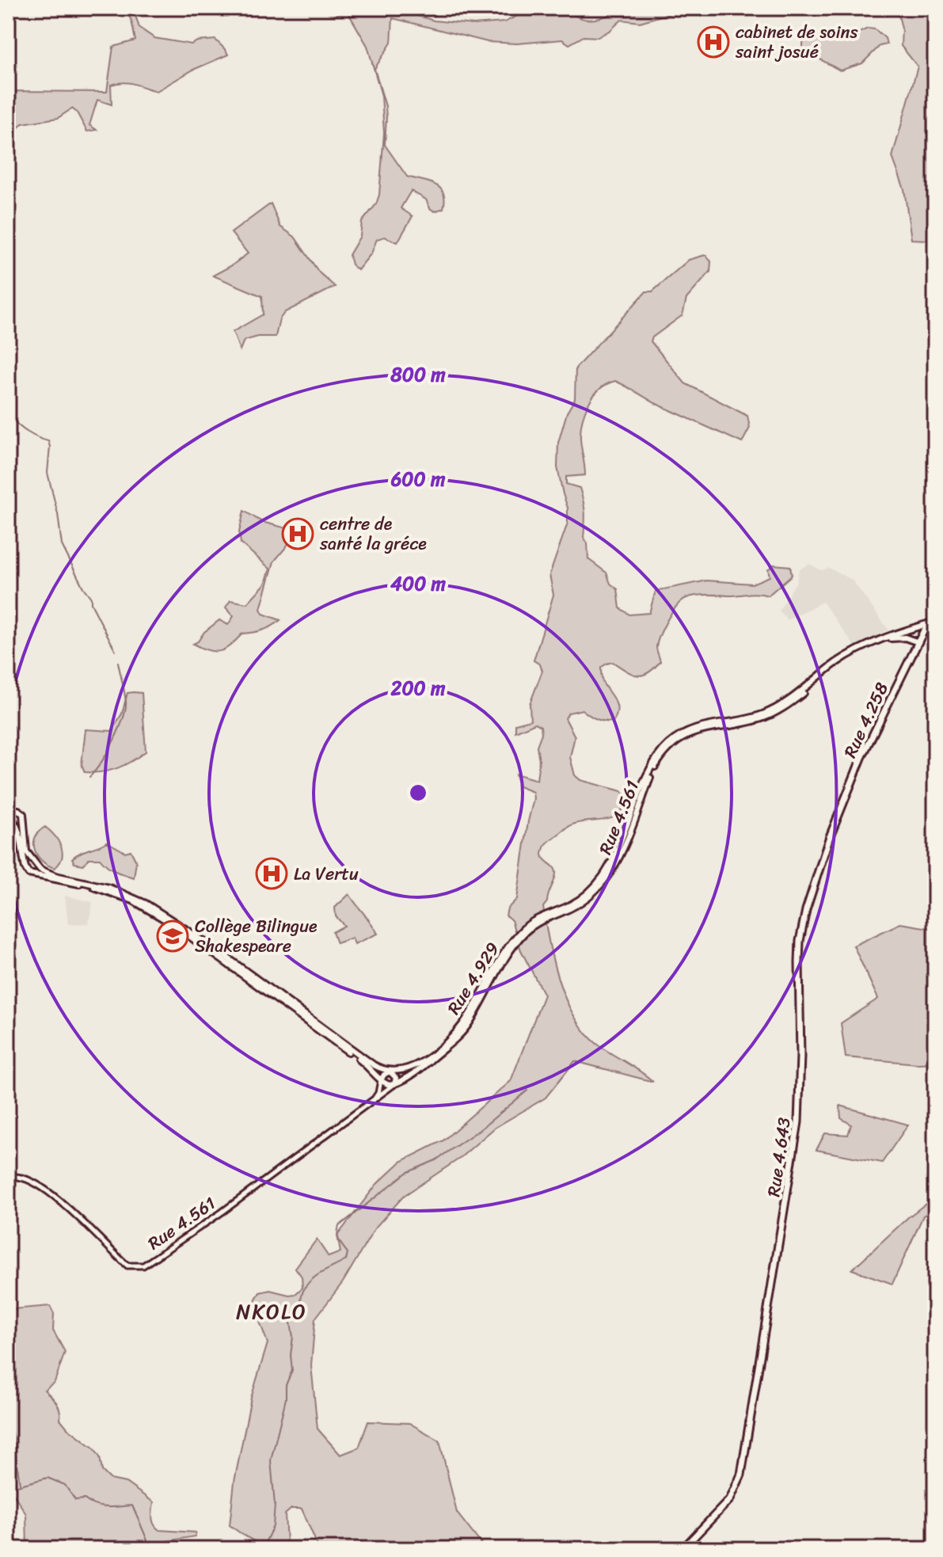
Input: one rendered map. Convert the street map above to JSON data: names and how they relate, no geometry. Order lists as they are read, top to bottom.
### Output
{
  "streets": {
    "highway": ["Rue 4.258", "Rue 4.643"],
    "main road": ["Rue 4.561", "Rue 4.929"]
  },
  "crossings": [
    ["Rue 4.258", "Rue 4.561"],
    ["Rue 4.258", "Rue 4.929"],
    ["Rue 4.258", "Rue 4.643"]
  ],
  "districts": ["NKOLO"],
  "places": {
    "hospital": ["cabinet de soins saint josué", "centre de santé la gréce", "La Vertu"],
    "school or university": ["Collège Bilingue Shakespeare"]
  },
  "rings": [
    "800 m",
    "600 m",
    "400 m",
    "200 m"
  ]
}
